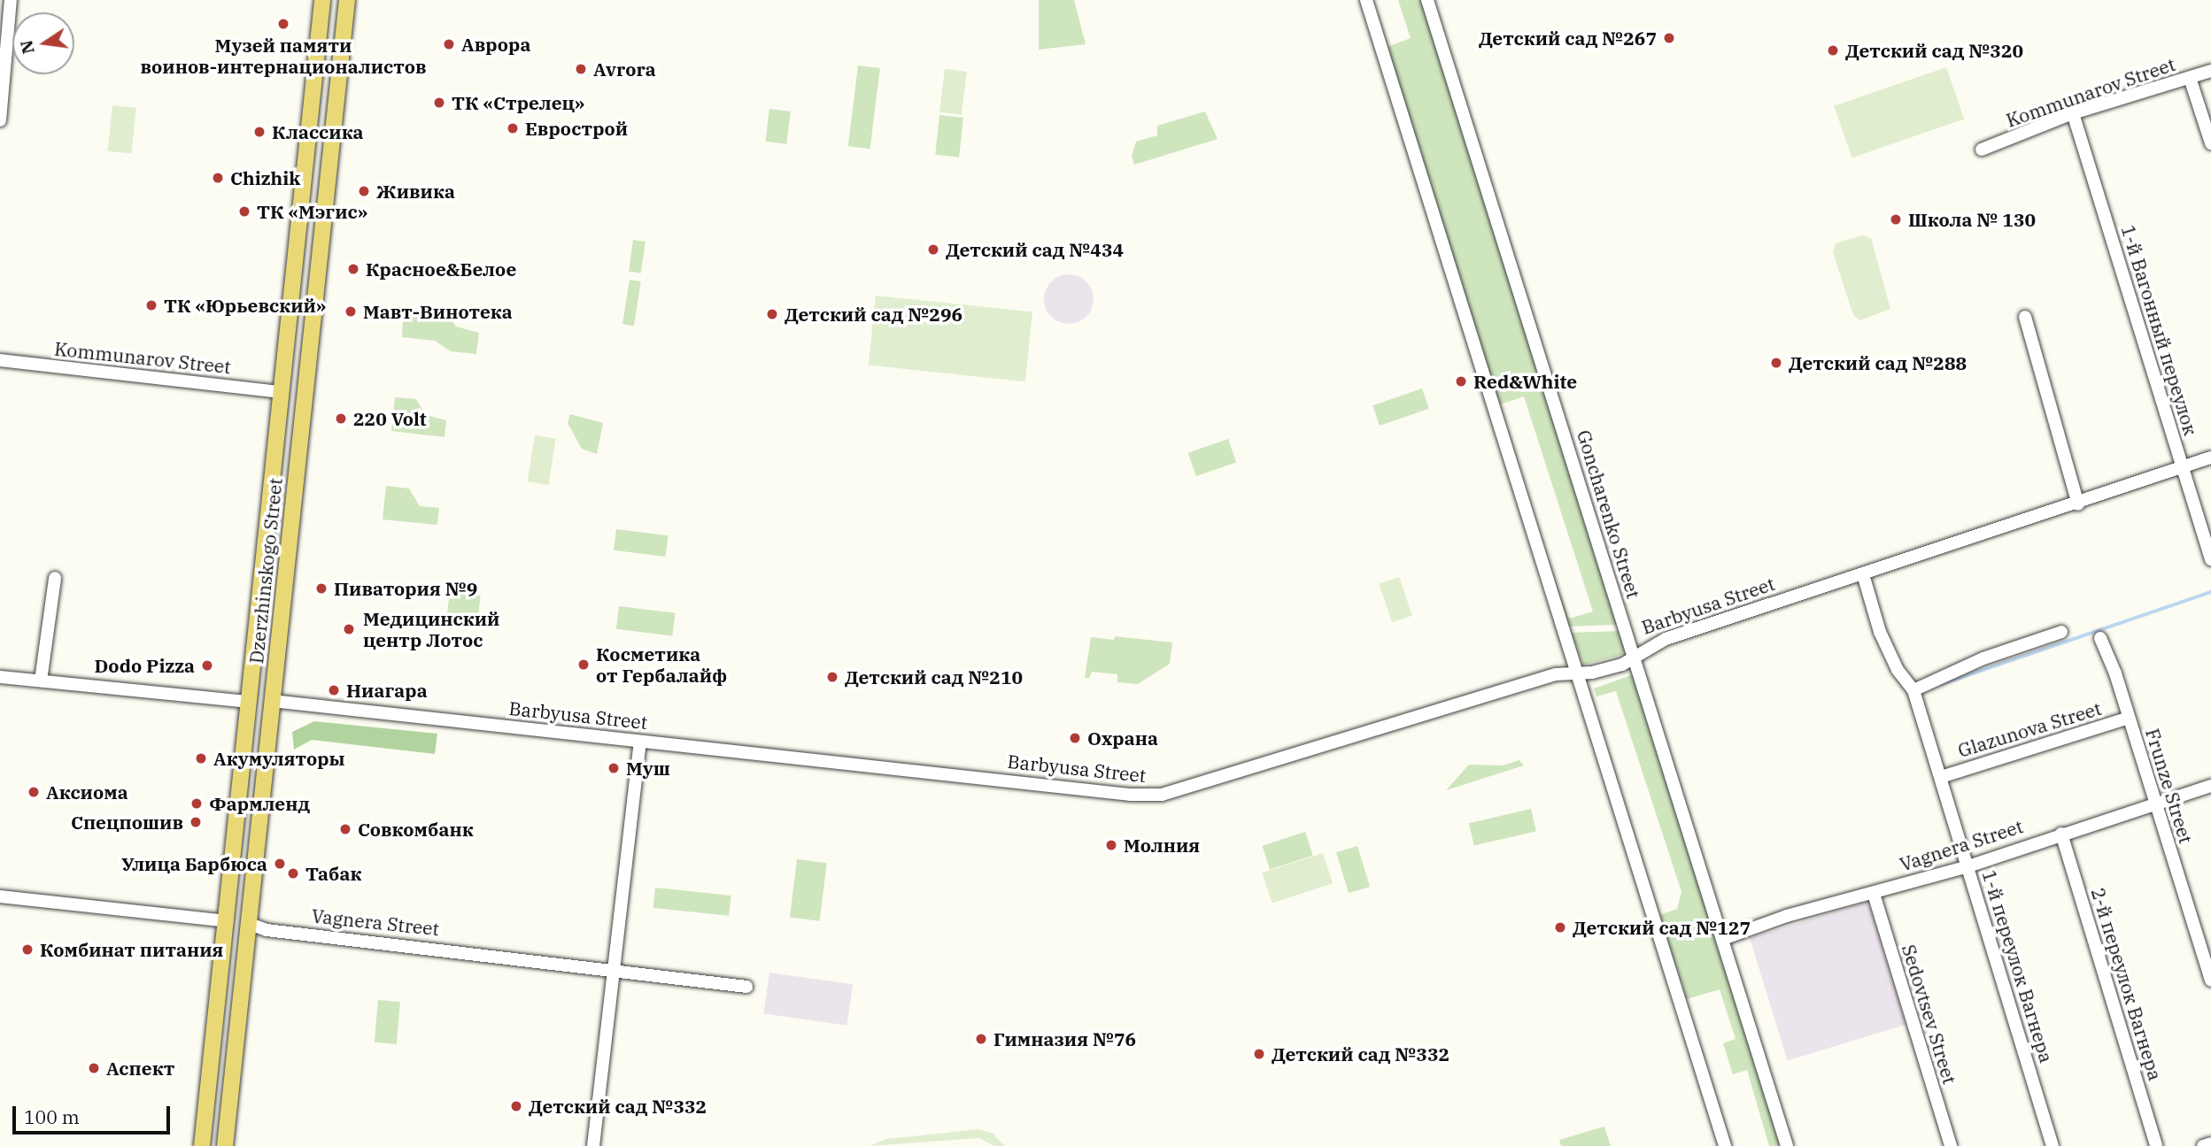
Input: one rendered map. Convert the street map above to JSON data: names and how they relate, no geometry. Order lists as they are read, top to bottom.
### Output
{
  "streets": {
    "main road": ["Dzerzhinskogo Street", "Barbyusa Street", "Vagnera Street"],
    "street": [
      "Kommunarov Street",
      "1-й Вагонный переулок",
      "Goncharenko Street",
      "Glazunova Street",
      "Frunze Street",
      "1-й переулок Вагнера",
      "2-й переулок Вагнера",
      "Sedovtsev Street"
    ]
  },
  "crossings": [
    ["Kommunarov Street", "1-й Вагонный переулок"],
    ["Kommunarov Street", "Dzerzhinskogo Street"],
    ["1-й Вагонный переулок", "Barbyusa Street"],
    ["Goncharenko Street", "Barbyusa Street"],
    ["Goncharenko Street", "Vagnera Street"],
    ["Dzerzhinskogo Street", "Barbyusa Street"],
    ["Dzerzhinskogo Street", "Vagnera Street"],
    ["Barbyusa Street", "1-й переулок Вагнера"],
    ["Glazunova Street", "Frunze Street"],
    ["Glazunova Street", "1-й переулок Вагнера"],
    ["Frunze Street", "Vagnera Street"],
    ["Vagnera Street", "1-й переулок Вагнера"],
    ["Vagnera Street", "2-й переулок Вагнера"],
    ["Vagnera Street", "Sedovtsev Street"]
  ],
  "places": [
    "Музей памяти воинов-интернационалистов",
    "Детский сад №267",
    "Аврора",
    "Детский сад №320",
    "Avrora",
    "ТК «Стрелец»",
    "Еврострой",
    "Классика",
    "Chizhik",
    "Живика",
    "ТК «Мэгис»",
    "Школа № 130",
    "Детский сад №434",
    "Красное&Белое",
    "ТК «Юрьевский»",
    "Мавт-Винотека",
    "Детский сад №296",
    "Детский сад №288",
    "Red&White",
    "220 Volt",
    "Пиватория №9",
    "Медицинский центр Лотос",
    "Косметика от Гербалайф",
    "Dodo Pizza",
    "Детский сад №210",
    "Ниагара",
    "Охрана",
    "Акумуляторы",
    "Муш",
    "Аксиома",
    "Фармленд",
    "Спецпошив",
    "Совкомбанк",
    "Молния",
    "Улица Барбюса",
    "Табак",
    "Детский сад №127",
    "Комбинат питания",
    "Гимназия №76",
    "Детский сад №332",
    "Аспект",
    "Детский cад №332"
  ],
  "scale_bar": "100 m",
  "north": "left"
}
